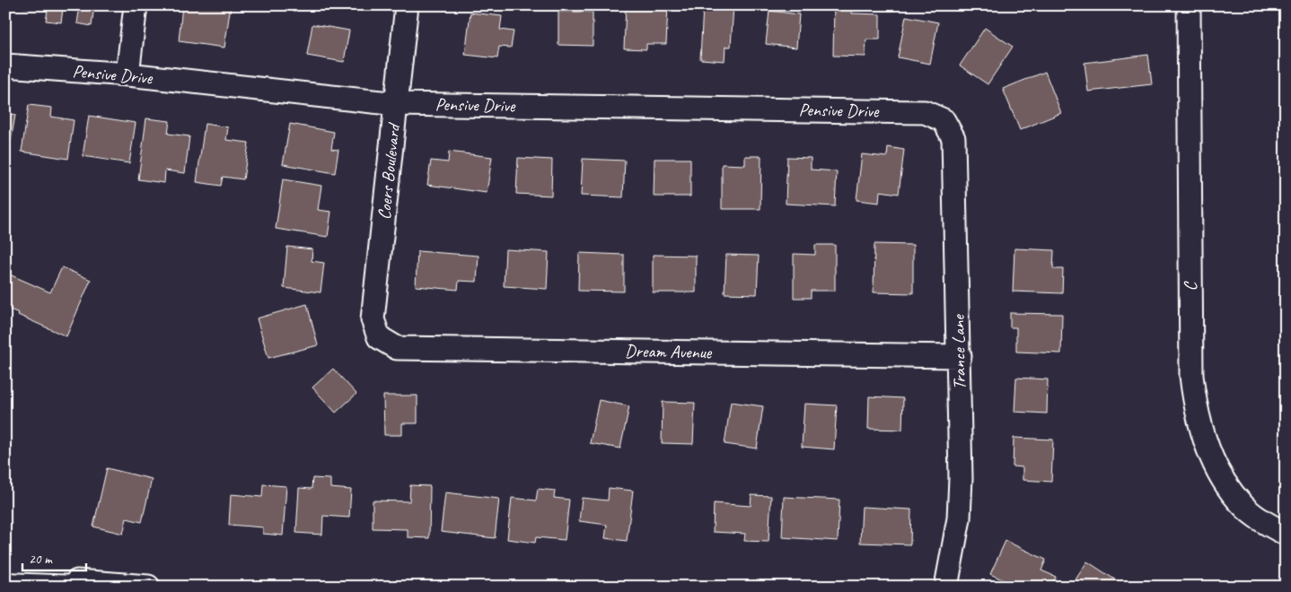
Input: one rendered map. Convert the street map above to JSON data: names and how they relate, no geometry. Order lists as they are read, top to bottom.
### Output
{
  "streets": {
    "street": [
      "Pensive Drive",
      "Coers Boulevard",
      "C",
      "Dream Avenue",
      "Trance Lane"
    ]
  },
  "crossings": [
    ["Pensive Drive", "Coers Boulevard"],
    ["Pensive Drive", "Trance Lane"],
    ["Coers Boulevard", "Dream Avenue"],
    ["Dream Avenue", "Trance Lane"]
  ],
  "scale_bar": "20 m"
}
